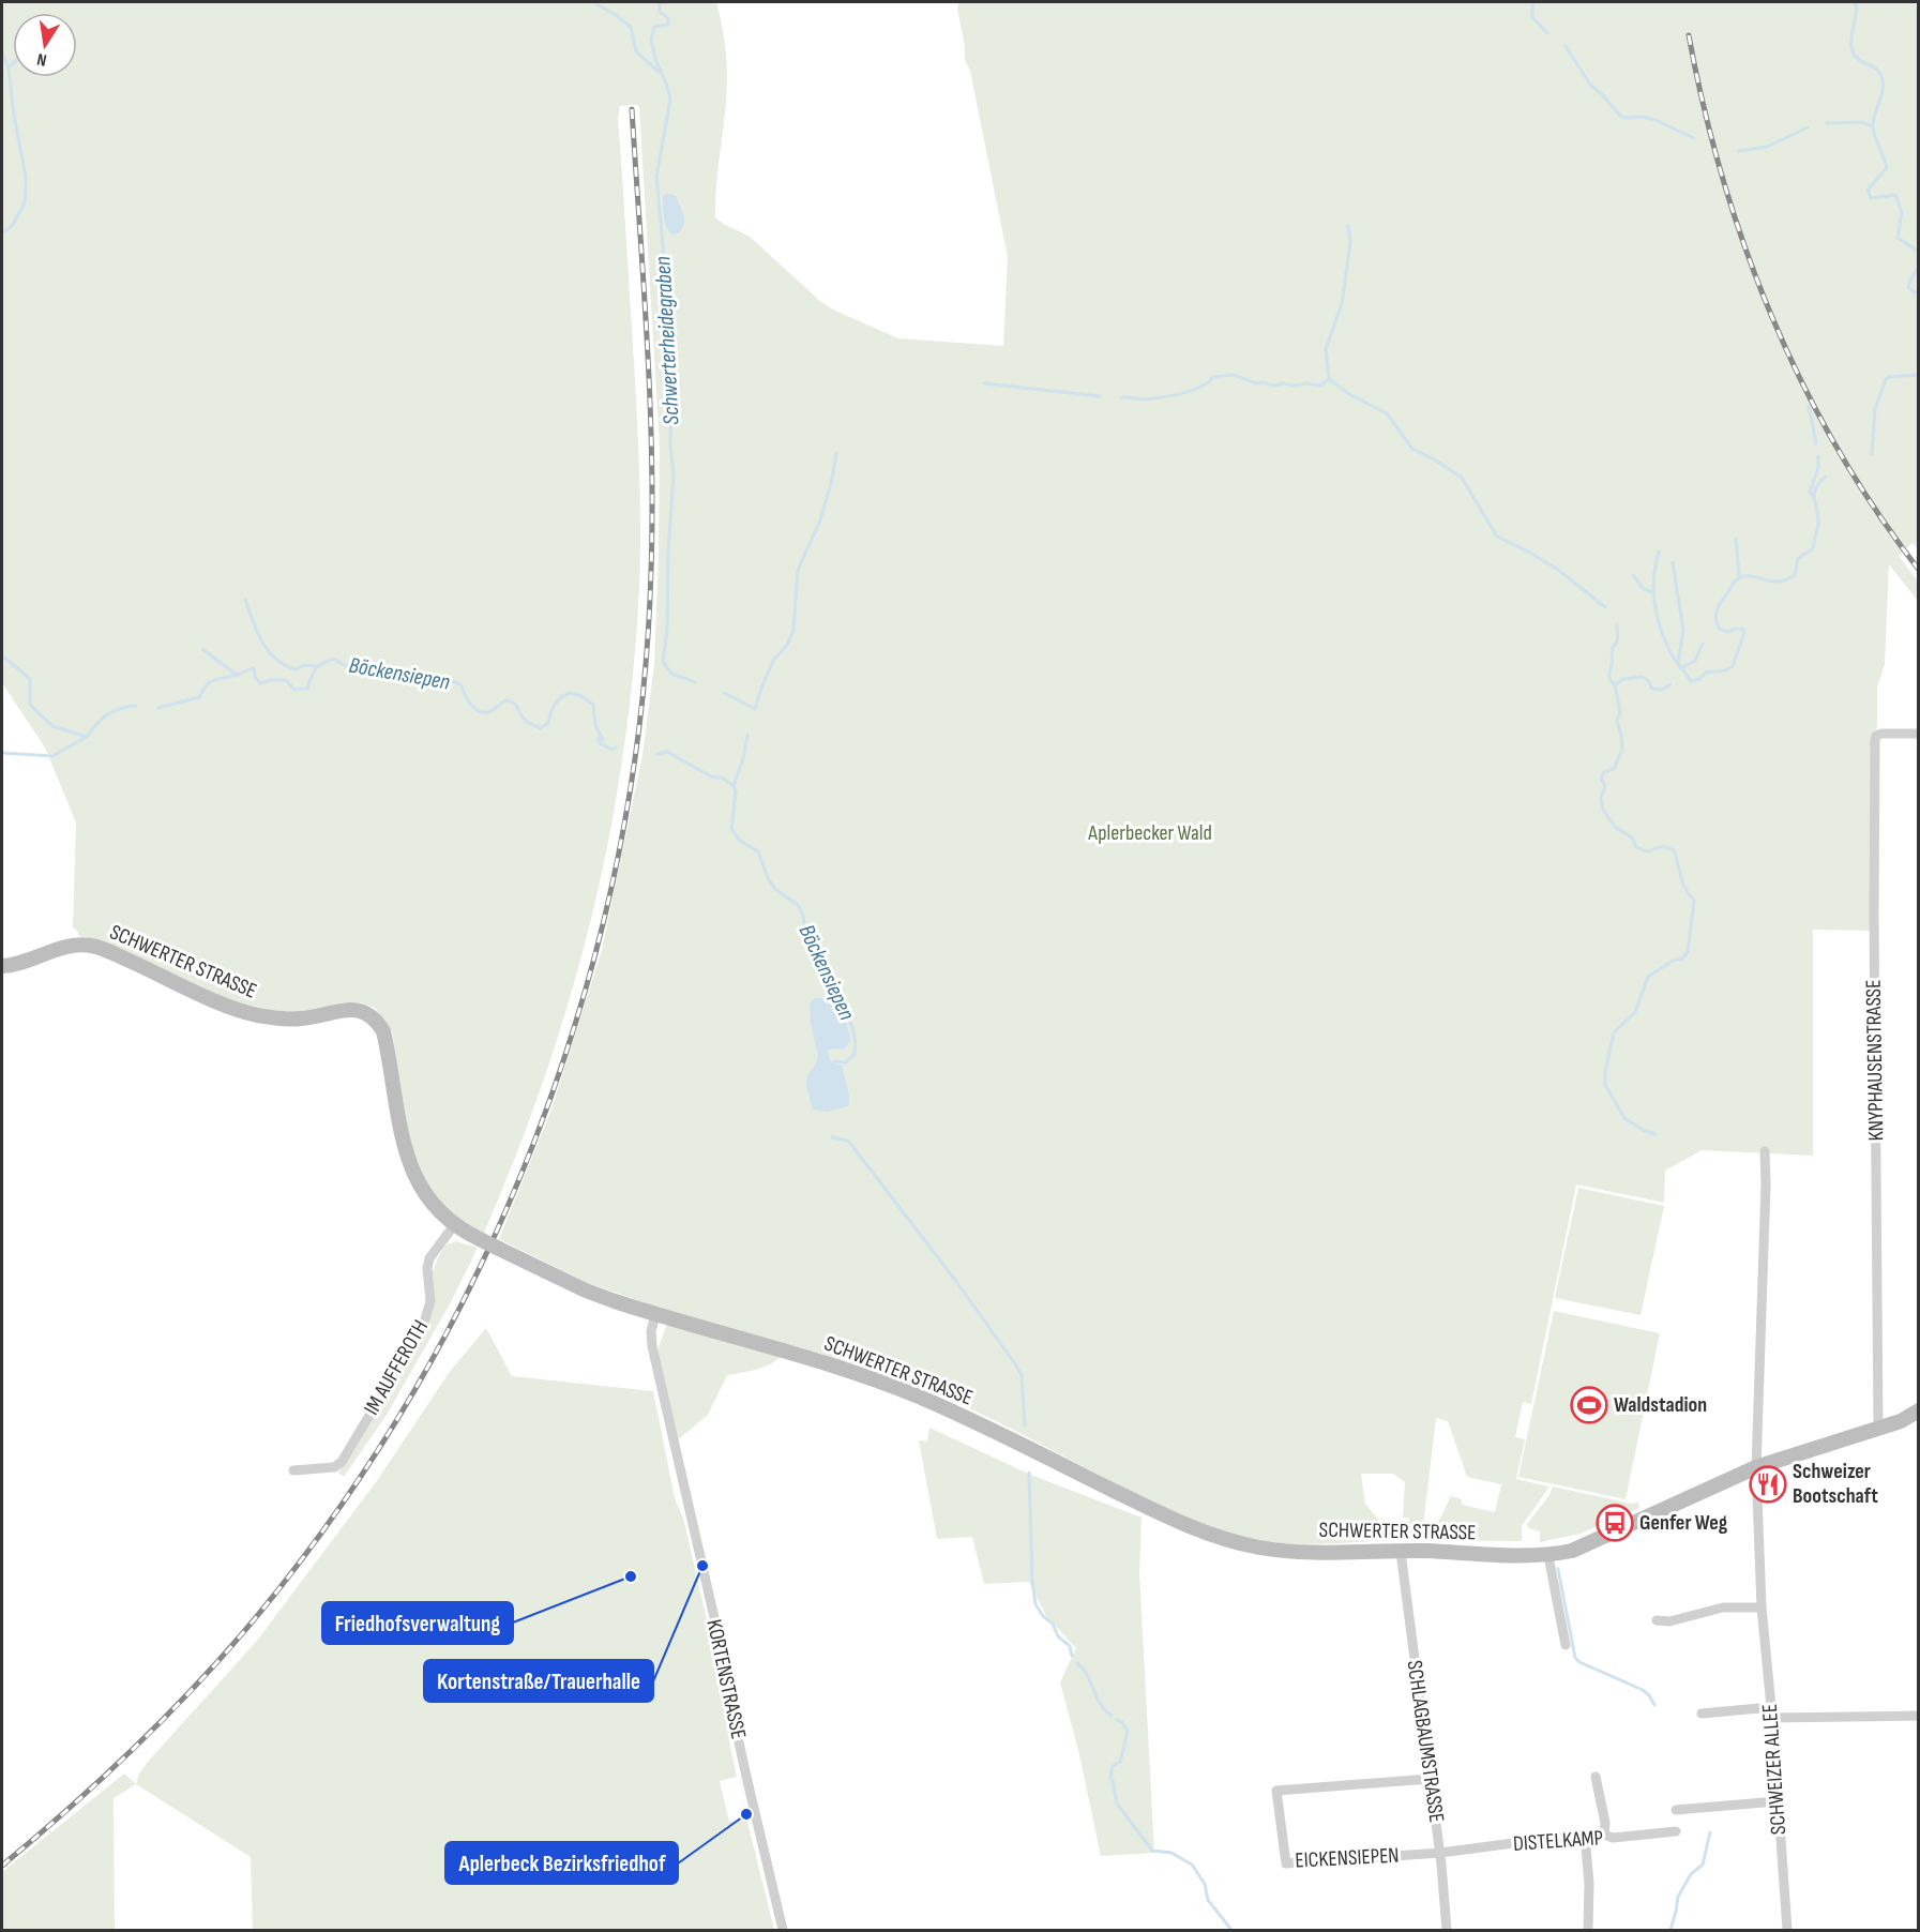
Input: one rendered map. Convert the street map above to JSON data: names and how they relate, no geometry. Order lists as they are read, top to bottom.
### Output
{
  "streets": {
    "street": [
      "SCHWERTER STRASSE",
      "KNYPHAUSENSTRASSE",
      "IM AUFFEROTH",
      "KORTENSTRASSE",
      "SCHLAGBAUMSTRASSE",
      "SCHWEIZER ALLEE",
      "DISTELKAMP",
      "EICKENSIEPEN"
    ]
  },
  "crossings": [
    ["SCHWERTER STRASSE", "KNYPHAUSENSTRASSE"],
    ["SCHWERTER STRASSE", "IM AUFFEROTH"],
    ["SCHWERTER STRASSE", "KORTENSTRASSE"],
    ["SCHWERTER STRASSE", "SCHLAGBAUMSTRASSE"],
    ["SCHWERTER STRASSE", "SCHWEIZER ALLEE"],
    ["SCHLAGBAUMSTRASSE", "DISTELKAMP"],
    ["SCHLAGBAUMSTRASSE", "EICKENSIEPEN"],
    ["DISTELKAMP", "EICKENSIEPEN"]
  ],
  "water": ["Schwerterheidegraben", "Böckensiepen"],
  "parks": ["Aplerbecker Wald"],
  "places": {
    "sports": ["Waldstadion"],
    "restaurant": ["Schweizer Bootschaft"],
    "bus stop": ["Genfer Weg"],
    "other": ["Kortenstraße/Trauerhalle", "Friedhofsverwaltung", "Aplerbeck Bezirksfriedhof"]
  },
  "north": "bottom"
}
